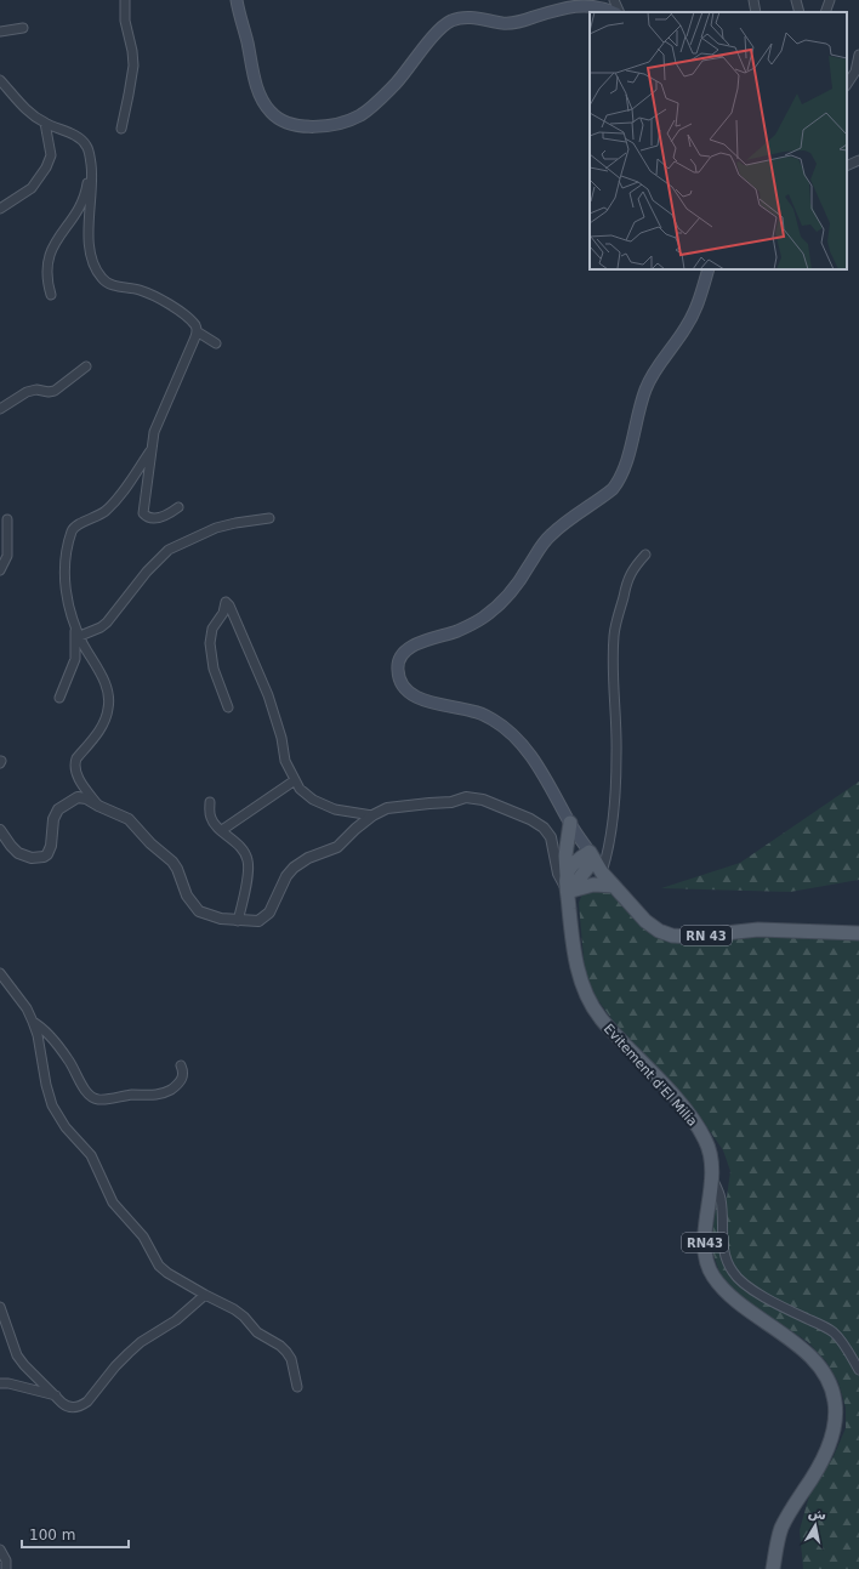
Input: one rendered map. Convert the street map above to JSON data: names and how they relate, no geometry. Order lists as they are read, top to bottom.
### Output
{
  "streets": {
    "main road": ["RN 43", "Evitement d'El Milia", "RN43"]
  },
  "scale_bar": "100 m",
  "north": "top"
}
